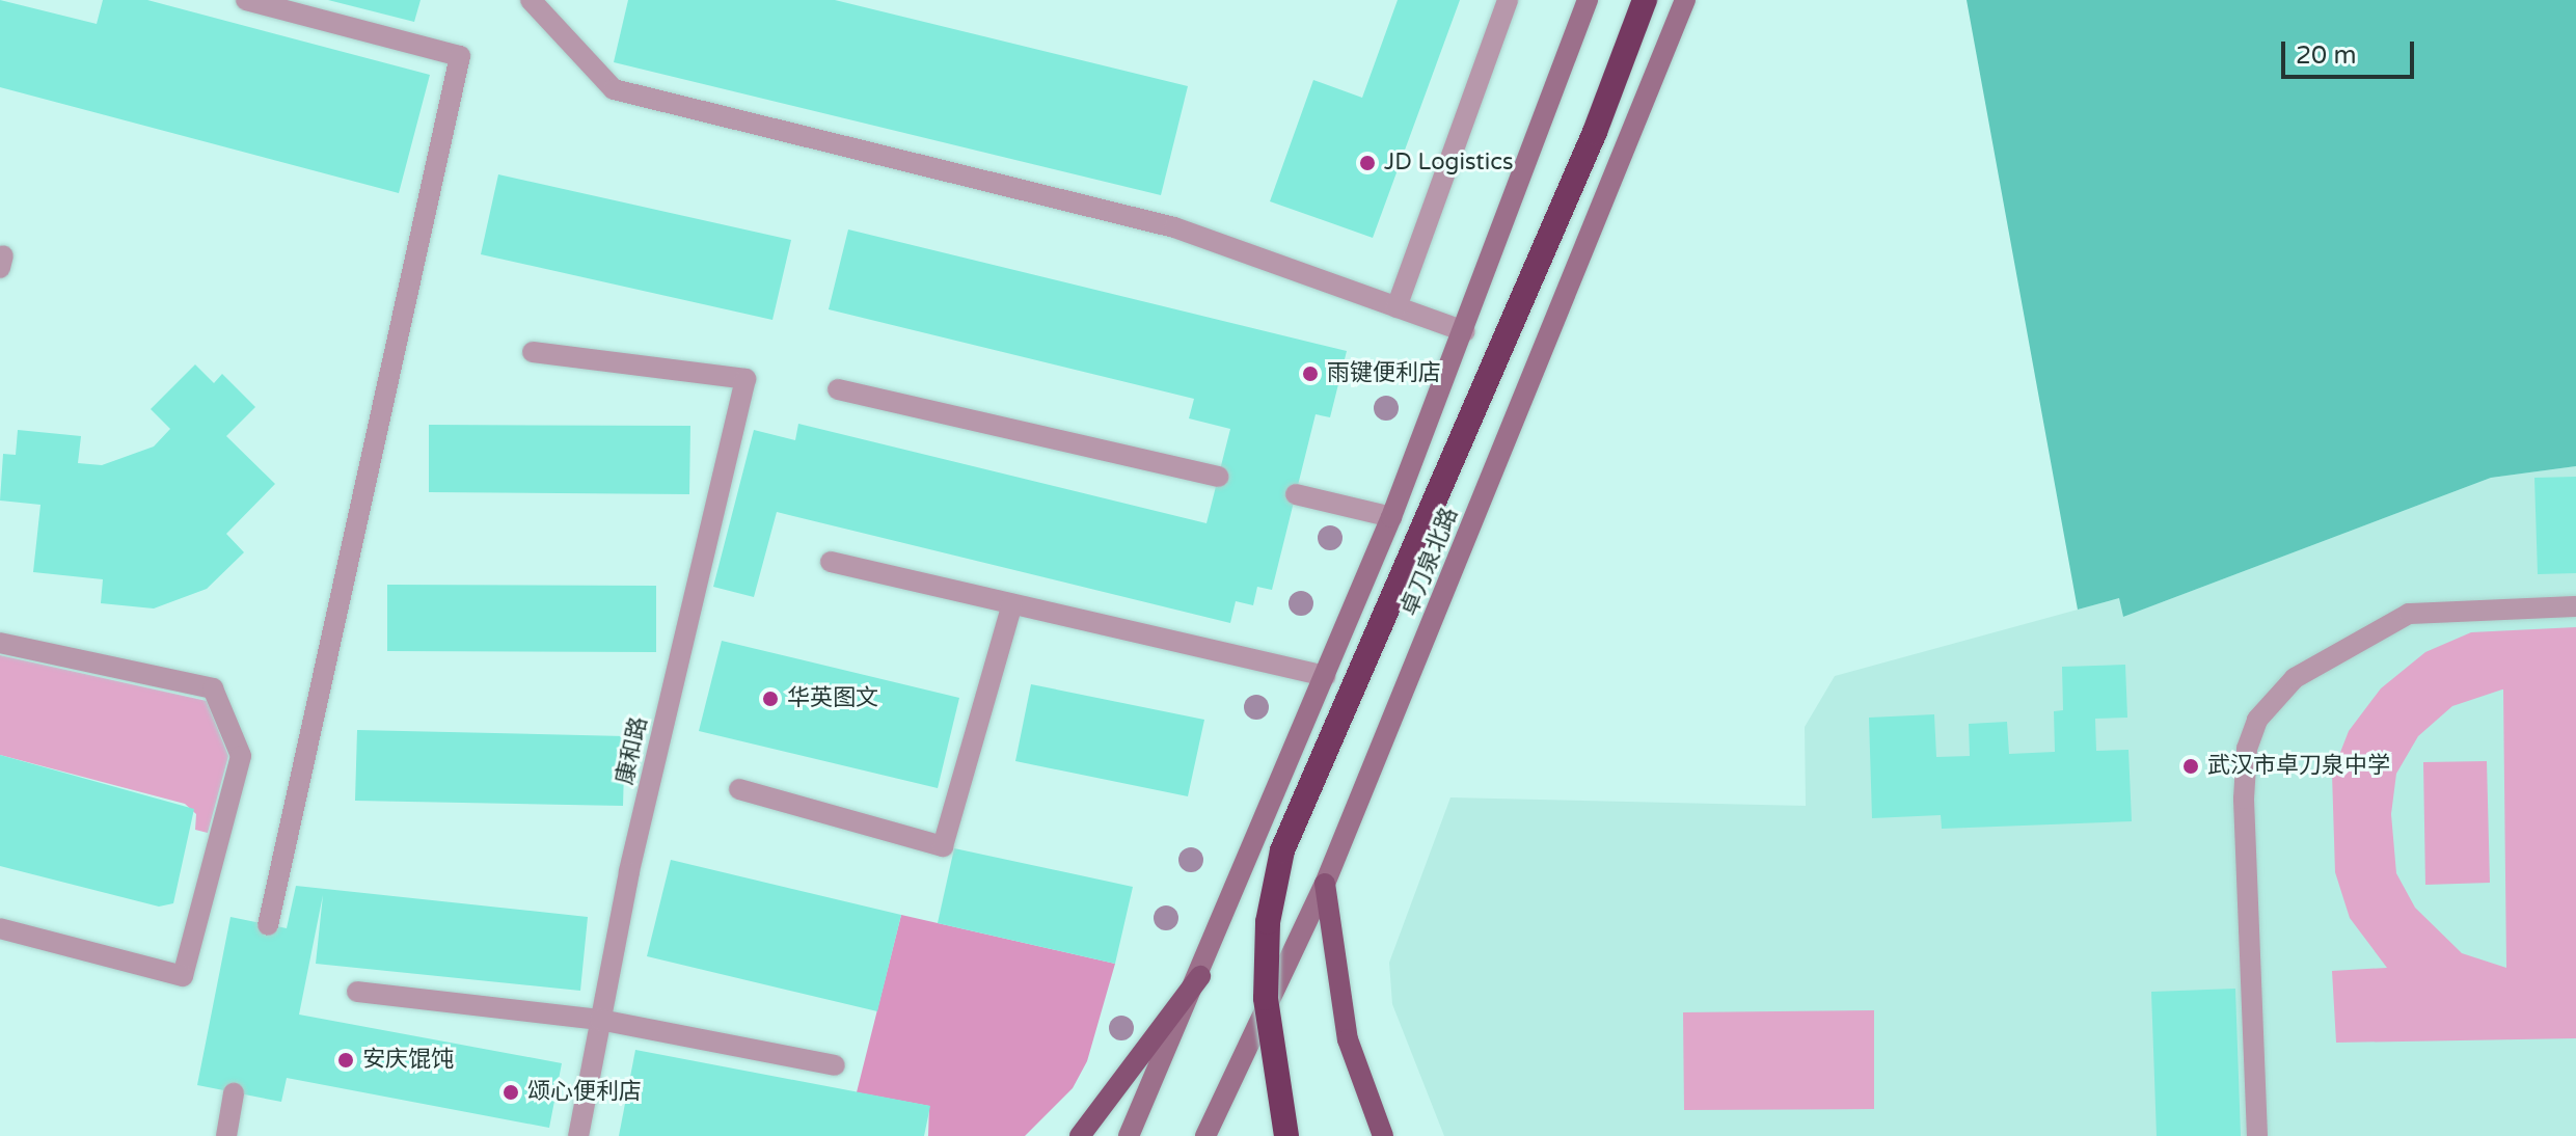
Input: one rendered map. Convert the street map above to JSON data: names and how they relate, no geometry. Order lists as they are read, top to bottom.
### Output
{
  "streets": {
    "street": ["卓刀泉北路"],
    "lane": ["康和路"]
  },
  "places": [
    "JD Logistics",
    "雨键便利店",
    "华英图文",
    "武汉市卓刀泉中学",
    "安庆馄饨",
    "颂心便利店"
  ],
  "scale_bar": "20 m"
}
